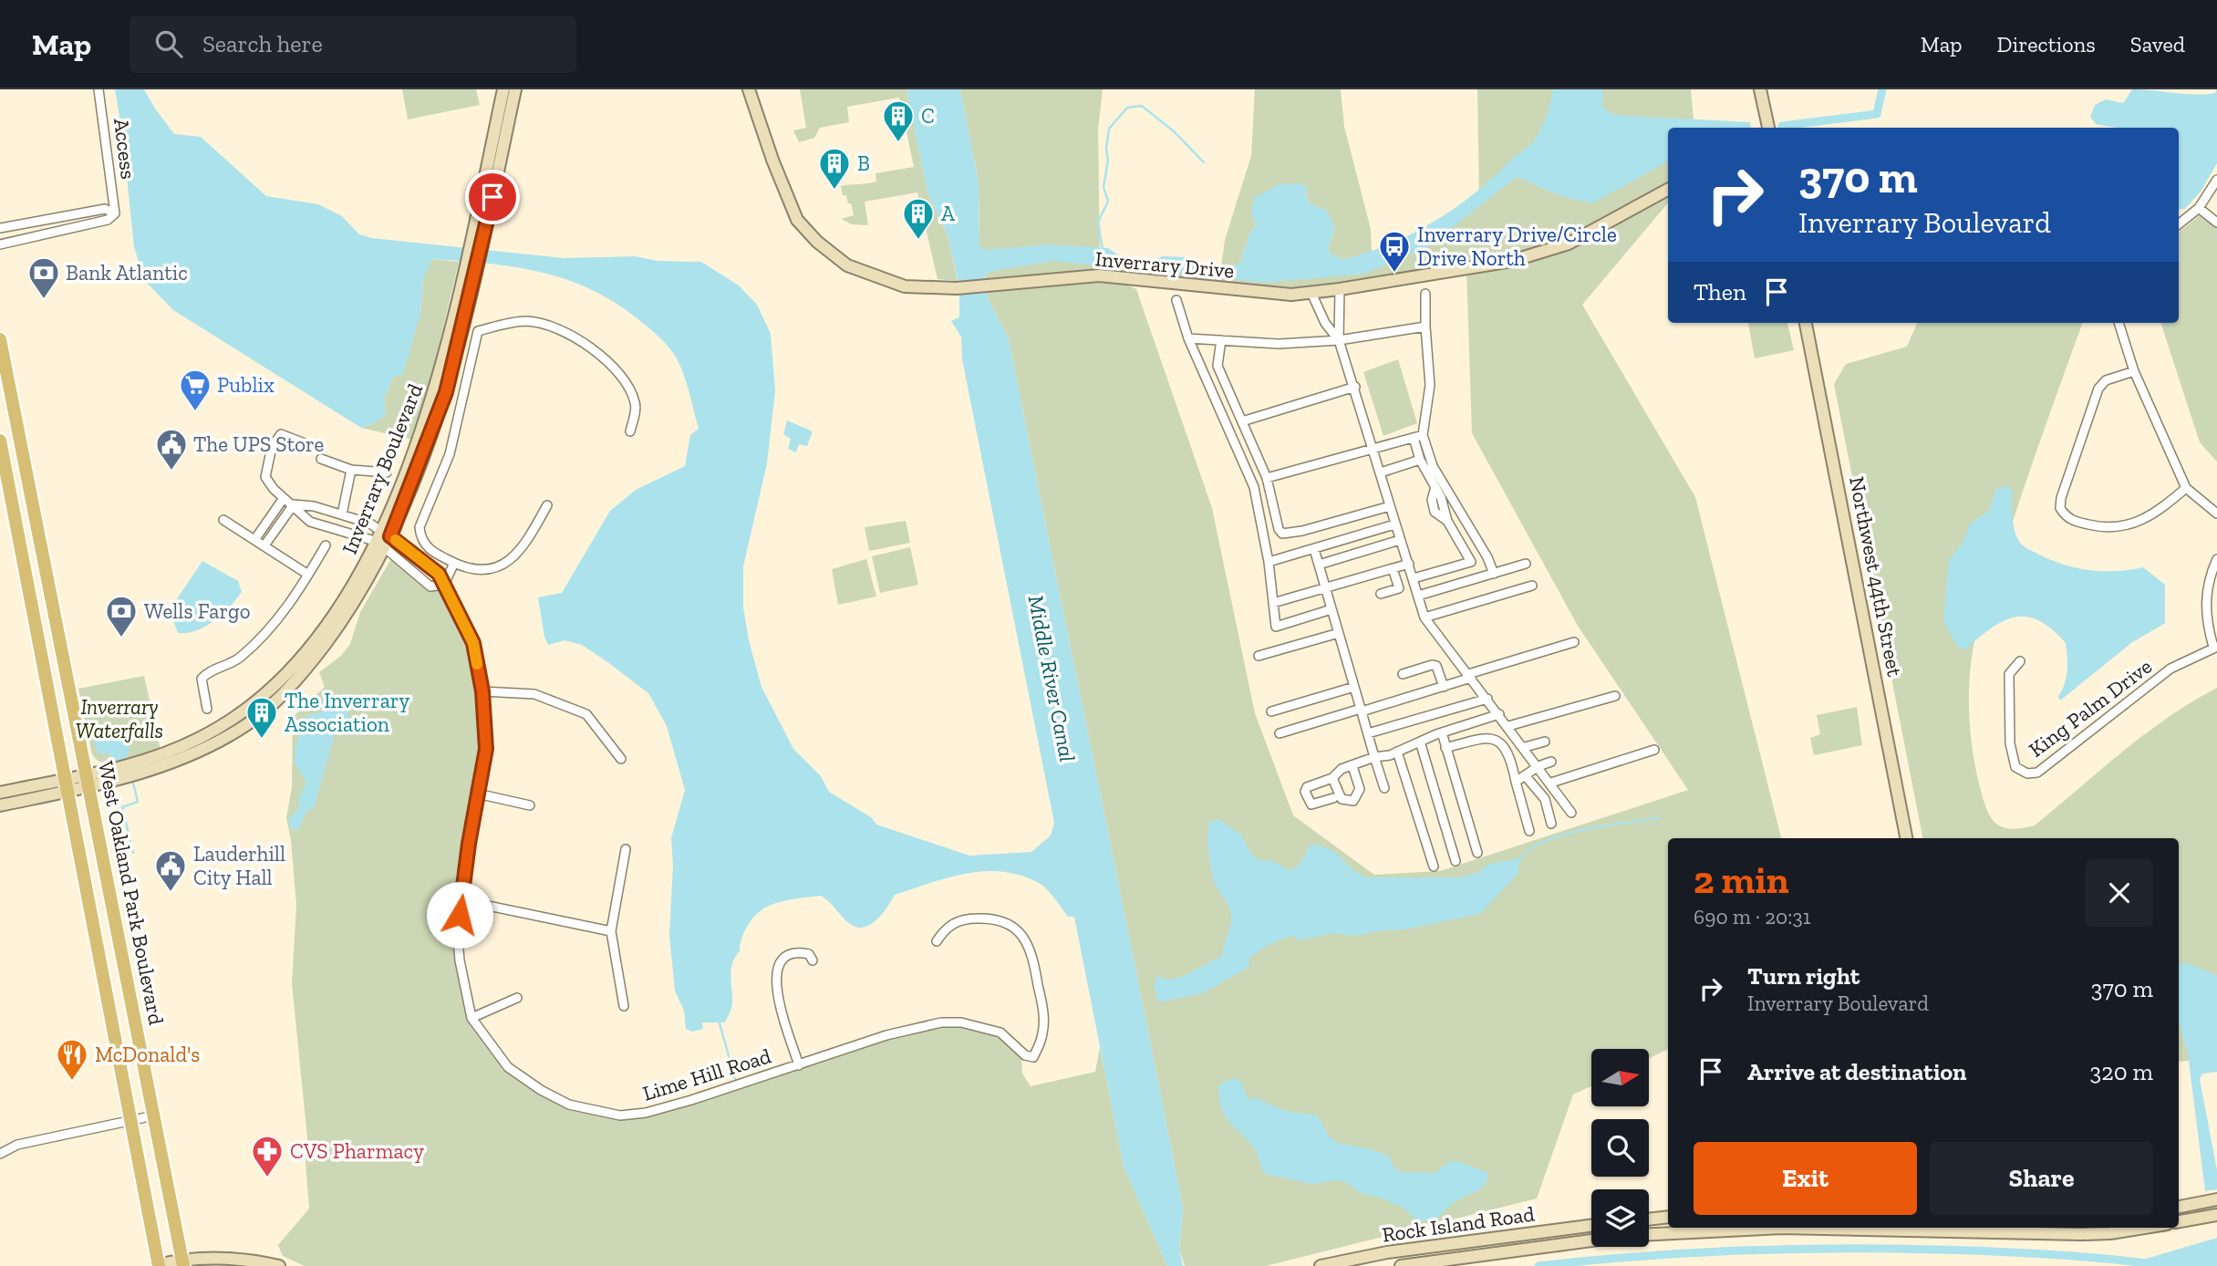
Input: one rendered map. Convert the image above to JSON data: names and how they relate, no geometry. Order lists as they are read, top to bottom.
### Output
{
  "streets": {
    "main road": ["West Oakland Park Boulevard"],
    "street": [
      "Access",
      "Inverrary Drive",
      "Inverrary Boulevard",
      "Northwest 44th Street",
      "King Palm Drive",
      "Lime Hill Road",
      "Rock Island Road"
    ]
  },
  "crossings": [
    ["Inverrary Boulevard", "West Oakland Park Boulevard"],
    ["Inverrary Boulevard", "Lime Hill Road"]
  ],
  "water": ["Middle River Canal"],
  "parks": ["Inverrary Waterfalls"],
  "places": {
    "building": [
      "C",
      "B",
      "A",
      "The Inverrary Association"
    ],
    "bus stop": ["Inverrary Drive/Circle Drive North"],
    "bank": ["Bank Atlantic", "Wells Fargo"],
    "supermarket": ["Publix"],
    "public building": ["The UPS Store", "Lauderhill City Hall"],
    "restaurant": ["McDonald's"],
    "pharmacy": ["CVS Pharmacy"]
  },
  "north": "right",
  "page": {
    "header": "Map",
    "search": "Search here",
    "nav": ["Map", "Directions", "Saved"],
    "turn": ["370 m", "Inverrary Boulevard"],
    "then": "Then",
    "heading": ["2 min", "690 m · 20:31"],
    "list": [
      {
        "name": "Turn right",
        "note": "Inverrary Boulevard",
        "value": "370 m"
      },
      {
        "name": "Arrive at destination",
        "value": "320 m"
      }
    ],
    "buttons": ["Exit", "Share"]
  }
}
